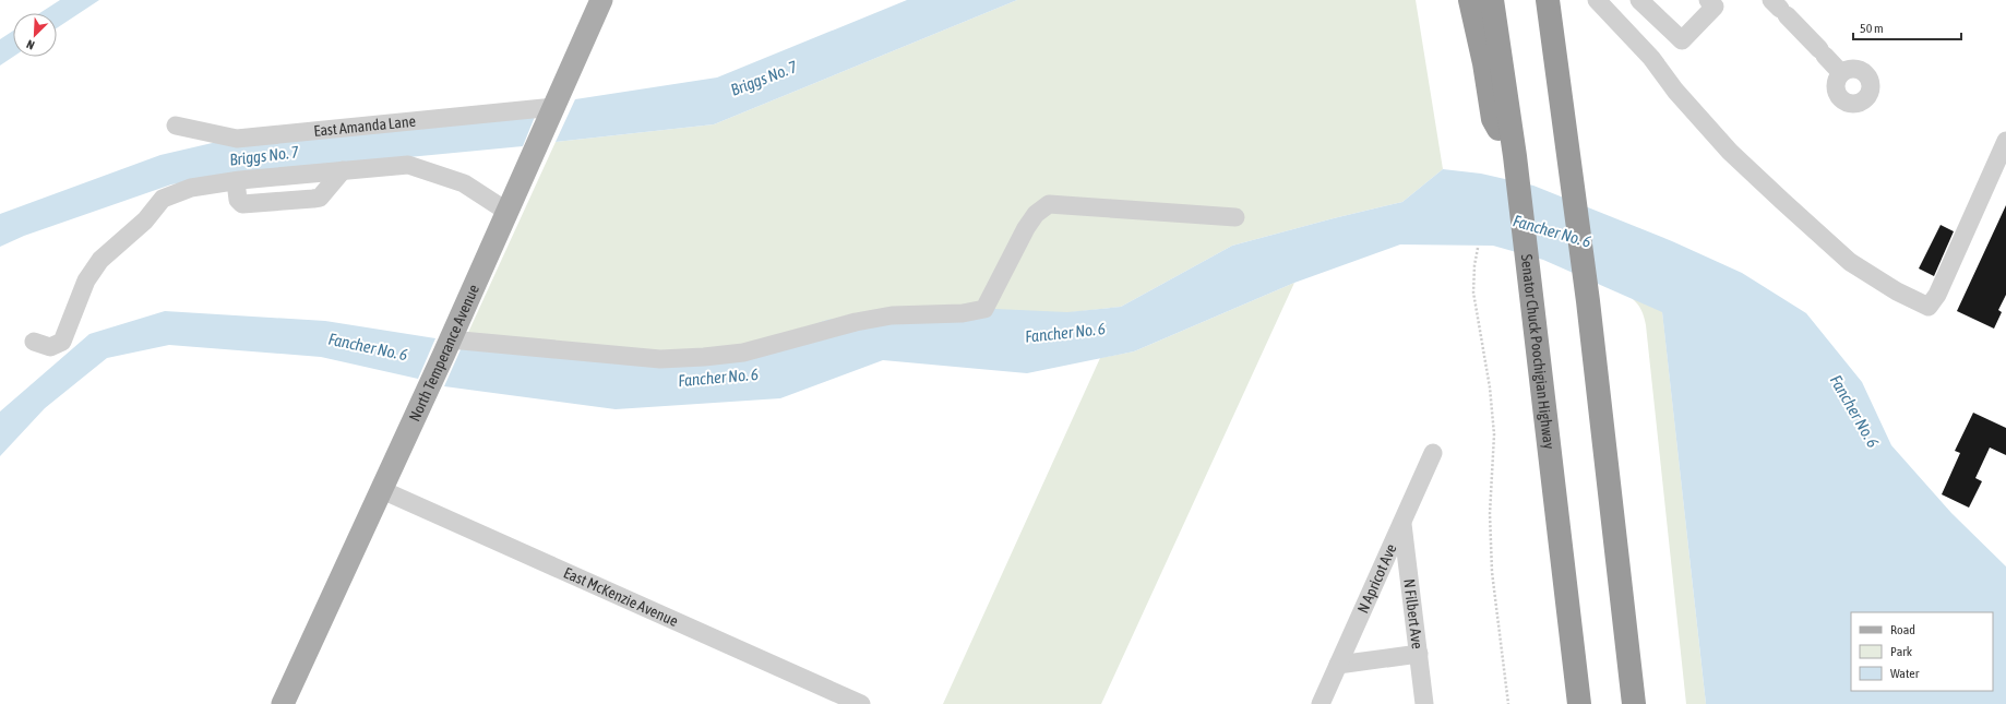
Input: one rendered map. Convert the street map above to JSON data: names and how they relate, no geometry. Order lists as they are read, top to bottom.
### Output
{
  "streets": {
    "highway": ["Senator Chuck Poochigian Highway"],
    "main road": ["North Temperance Avenue"],
    "street": [
      "East Amanda Lane",
      "N Apricot Ave",
      "East McKenzie Avenue",
      "N Filbert Ave"
    ]
  },
  "crossings": [
    ["East Amanda Lane", "North Temperance Avenue"],
    ["North Temperance Avenue", "East McKenzie Avenue"],
    ["N Apricot Ave", "N Filbert Ave"]
  ],
  "water": ["Briggs No. 7", "Fancher No. 6"],
  "legend": ["Road", "Park", "Water"],
  "scale_bar": "50 m",
  "north": "bottom left"
}
